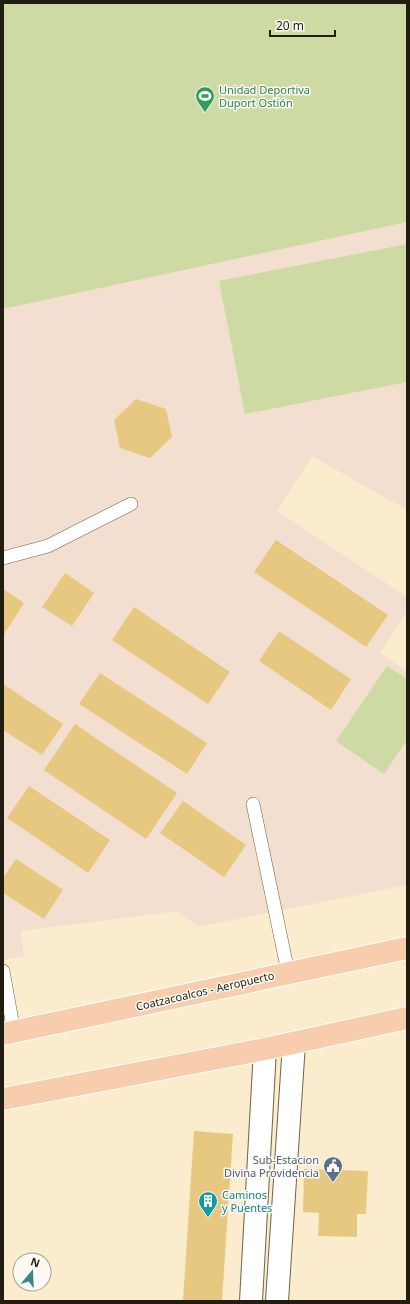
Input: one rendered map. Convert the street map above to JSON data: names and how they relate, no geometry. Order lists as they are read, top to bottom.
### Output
{
  "streets": {
    "main road": ["Coatzacoalcos - Aeropuerto"]
  },
  "places": {
    "sports": ["Unidad Deportiva Duport Ostión"],
    "public building": ["Sub-Estacion Divina Providencia"],
    "building": ["Caminos y Puentes"]
  },
  "scale_bar": "20 m",
  "north": "top"
}
